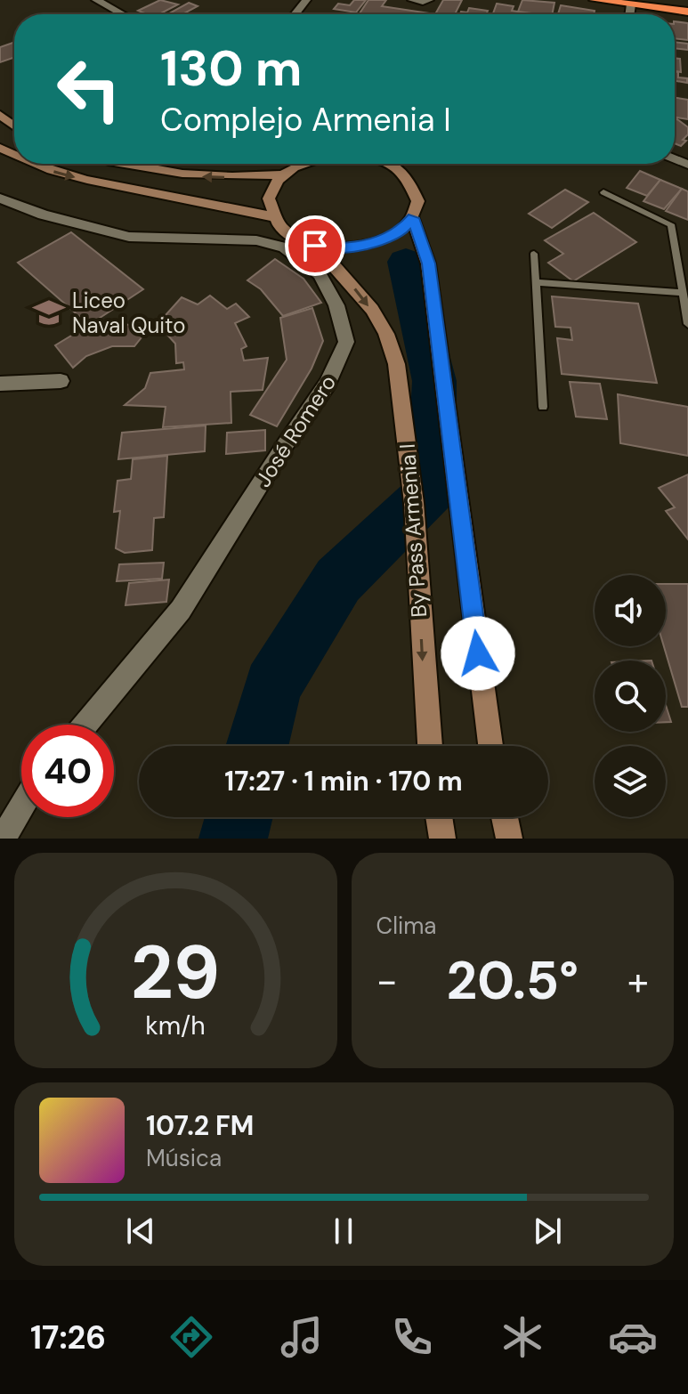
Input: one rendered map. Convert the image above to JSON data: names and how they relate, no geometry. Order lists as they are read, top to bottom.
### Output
{
  "streets": {
    "main road": ["By Pass Armenia I"],
    "street": ["José Romero"]
  },
  "places": {
    "school or university": ["Liceo Naval Quito"]
  },
  "page": {
    "turn": ["130 m", "Complejo Armenia I"],
    "limit": "40",
    "trip": "17:27 · 1 min · 170 m",
    "tile": "Clima",
    "heat": ["−", "20.5°", "+"],
    "song": ["107.2 FM", "Música"],
    "tabs": "17:26",
    "gauge": ["29", "km/h"]
  }
}
